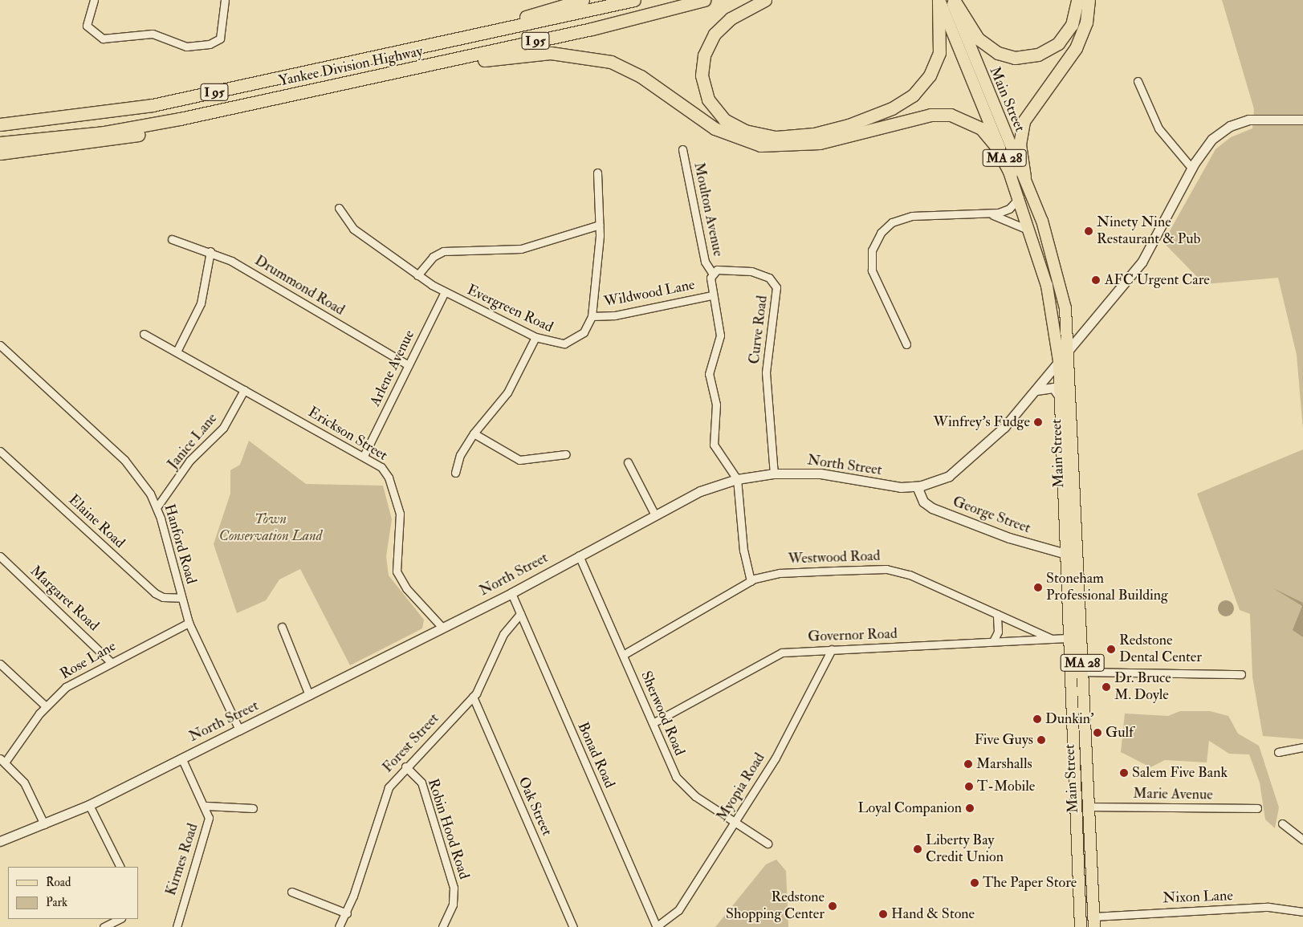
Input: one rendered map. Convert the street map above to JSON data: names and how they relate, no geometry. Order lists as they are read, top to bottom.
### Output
{
  "streets": {
    "highway": ["I 95", "Yankee Division Highway"],
    "main road": ["Main Street", "MA 28"],
    "street": [
      "Moulton Avenue",
      "Drummond Road",
      "Wildwood Lane",
      "Evergreen Road",
      "Curve Road",
      "Arlene Avenue",
      "Erickson Street",
      "Janice Lane",
      "North Street",
      "George Street",
      "Elaine Road",
      "Hanford Road",
      "Westwood Road",
      "Margaret Road",
      "Governor Road",
      "Rose Lane",
      "Sherwood Road",
      "Forest Street",
      "Bonad Road",
      "Myopia Road",
      "Marie Avenue",
      "Oak Street",
      "Robin Hood Road",
      "Kirmes Road",
      "Nixon Lane"
    ]
  },
  "crossings": [
    ["Main Street", "North Street"],
    ["Main Street", "George Street"],
    ["Main Street", "Governor Road"],
    ["Main Street", "Marie Avenue"],
    ["Main Street", "Nixon Lane"],
    ["Moulton Avenue", "Curve Road"],
    ["Drummond Road", "Arlene Avenue"],
    ["Wildwood Lane", "Evergreen Road"],
    ["Evergreen Road", "Arlene Avenue"],
    ["Curve Road", "North Street"],
    ["Arlene Avenue", "Erickson Street"],
    ["Erickson Street", "Janice Lane"],
    ["Erickson Street", "North Street"],
    ["Janice Lane", "Hanford Road"],
    ["North Street", "George Street"],
    ["North Street", "Hanford Road"],
    ["North Street", "Sherwood Road"],
    ["North Street", "Bonad Road"],
    ["North Street", "Kirmes Road"],
    ["Elaine Road", "Hanford Road"],
    ["Hanford Road", "Rose Lane"],
    ["Westwood Road", "Governor Road"],
    ["Westwood Road", "Sherwood Road"],
    ["Margaret Road", "Rose Lane"],
    ["Governor Road", "Sherwood Road"],
    ["Governor Road", "Myopia Road"],
    ["Sherwood Road", "Myopia Road"],
    ["Forest Street", "Bonad Road"],
    ["Forest Street", "Oak Street"],
    ["Forest Street", "Robin Hood Road"],
    ["Bonad Road", "Myopia Road"]
  ],
  "parks": ["Town Conservation Land"],
  "places": [
    "Ninety Nine Restaurant & Pub",
    "AFC Urgent Care",
    "Winfrey's Fudge",
    "Stoneham Professional Building",
    "Redstone Dental Center",
    "Dr. Bruce M. Doyle",
    "Dunkin'",
    "Gulf",
    "Five Guys",
    "Marshalls",
    "Salem Five Bank",
    "T-Mobile",
    "Loyal Companion",
    "Liberty Bay Credit Union",
    "The Paper Store",
    "Redstone Shopping Center",
    "Hand & Stone"
  ],
  "legend": ["Road", "Park"]
}
